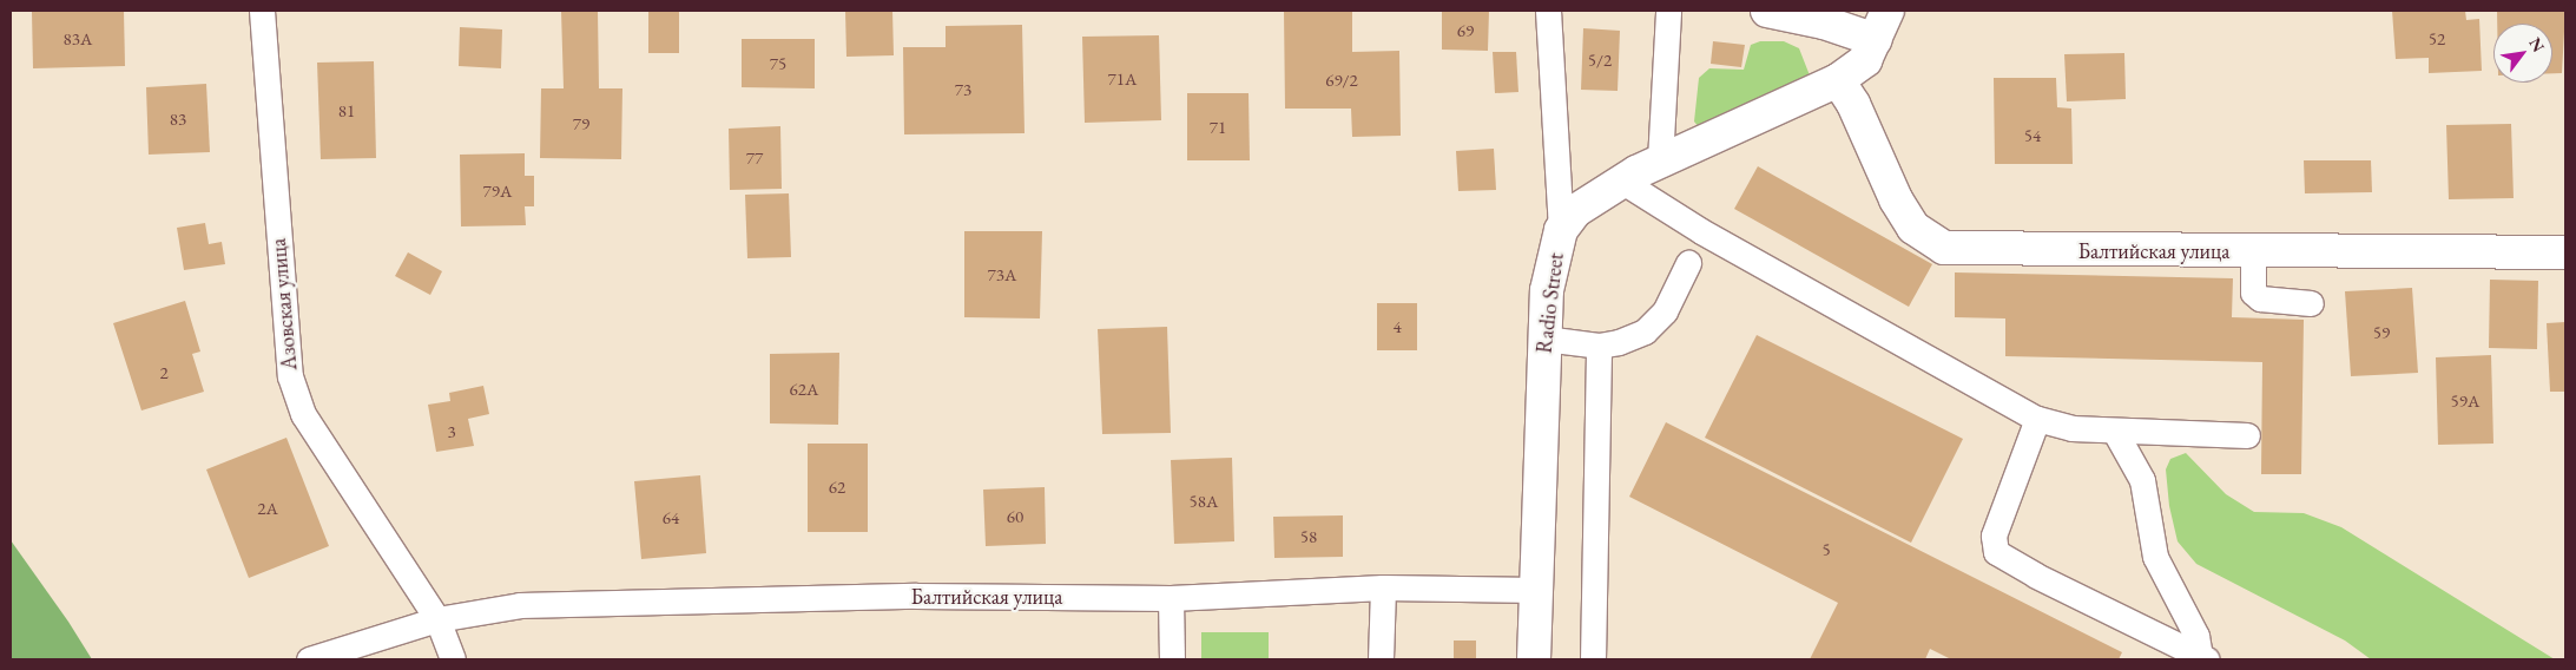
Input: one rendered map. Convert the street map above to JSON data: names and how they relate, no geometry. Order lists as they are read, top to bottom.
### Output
{
  "streets": {
    "street": ["Балтийская улица", "Radio Street"],
    "lane": ["Азовская улица"]
  },
  "crossings": [
    ["Балтийская улица", "Radio Street"],
    ["Балтийская улица", "Азовская улица"]
  ],
  "house_numbers": [
    "69",
    "83А",
    "52",
    "5/2",
    "75",
    "71А",
    "69/2",
    "73",
    "81",
    "83",
    "79",
    "71",
    "54",
    "77",
    "79А",
    "73А",
    "4",
    "59",
    "2",
    "62А",
    "59А",
    "3",
    "62",
    "58А",
    "2А",
    "60",
    "64",
    "58",
    "5"
  ],
  "north": "top right"
}
